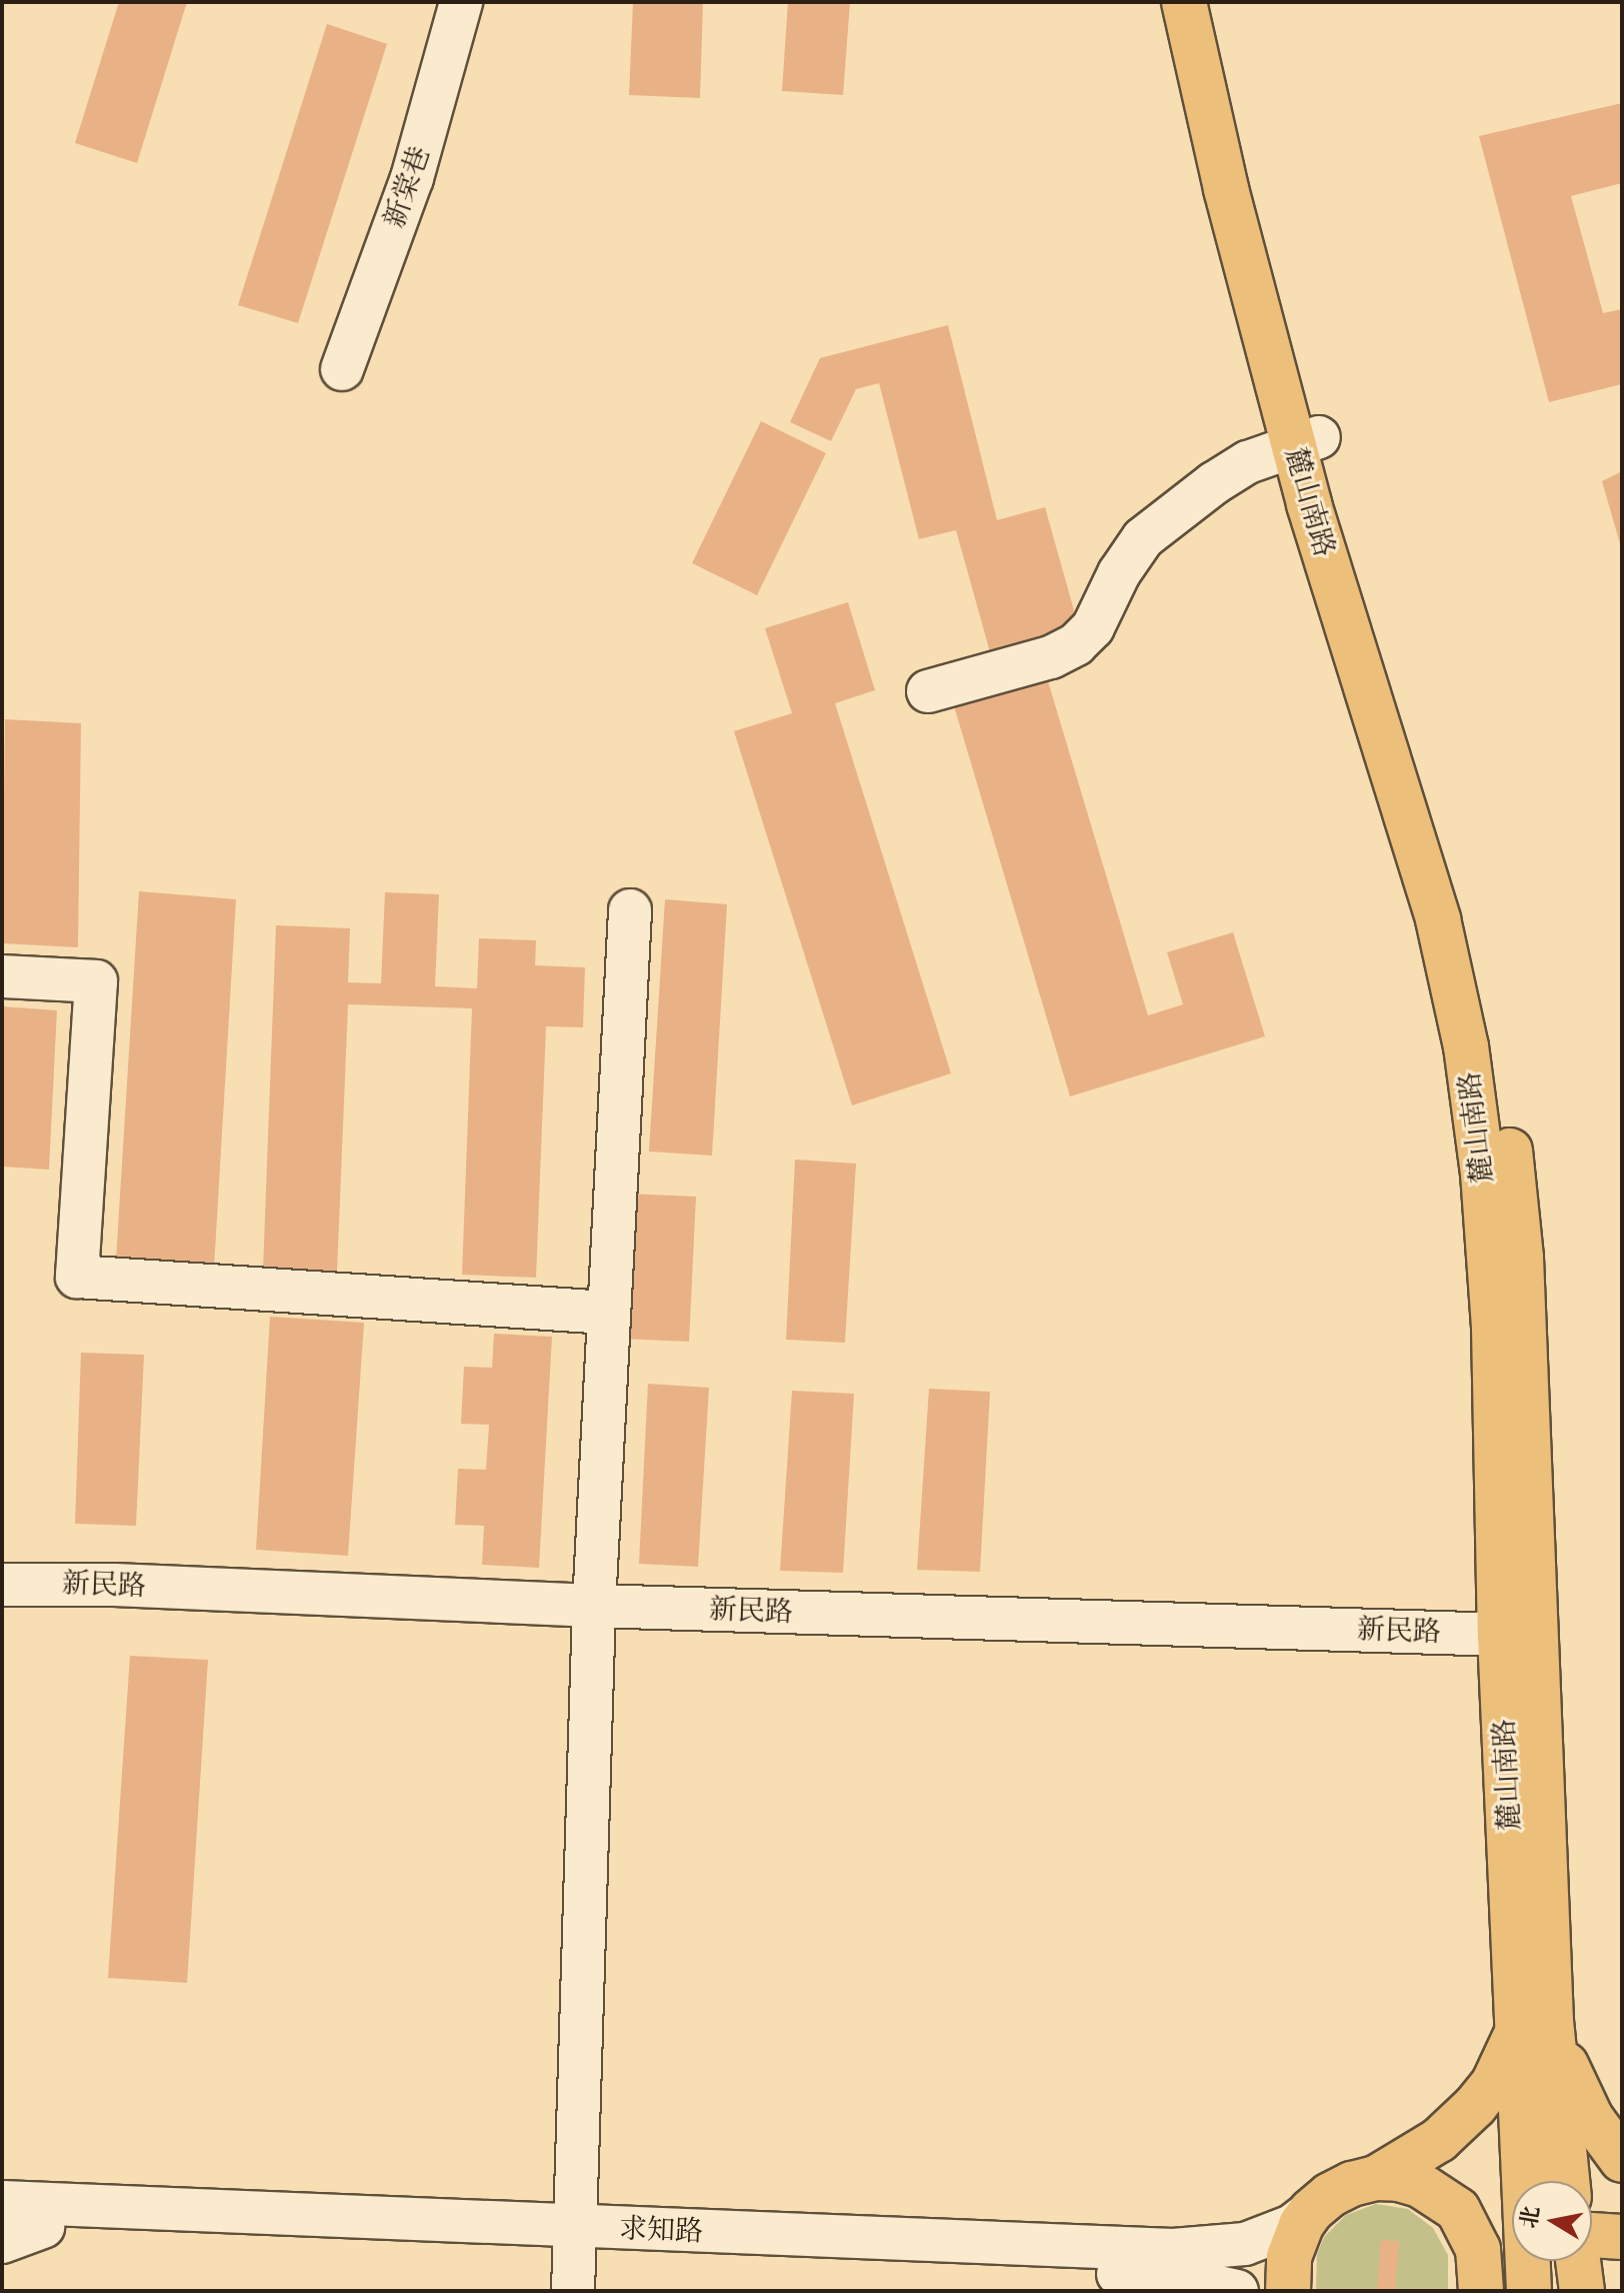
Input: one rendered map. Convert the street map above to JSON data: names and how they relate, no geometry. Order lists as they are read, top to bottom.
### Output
{
  "streets": {
    "main road": ["麓山南路"],
    "street": ["新棠巷", "新民路", "求知路"]
  },
  "crossings": [
    ["麓山南路", "新民路"]
  ],
  "north": "left"
}
